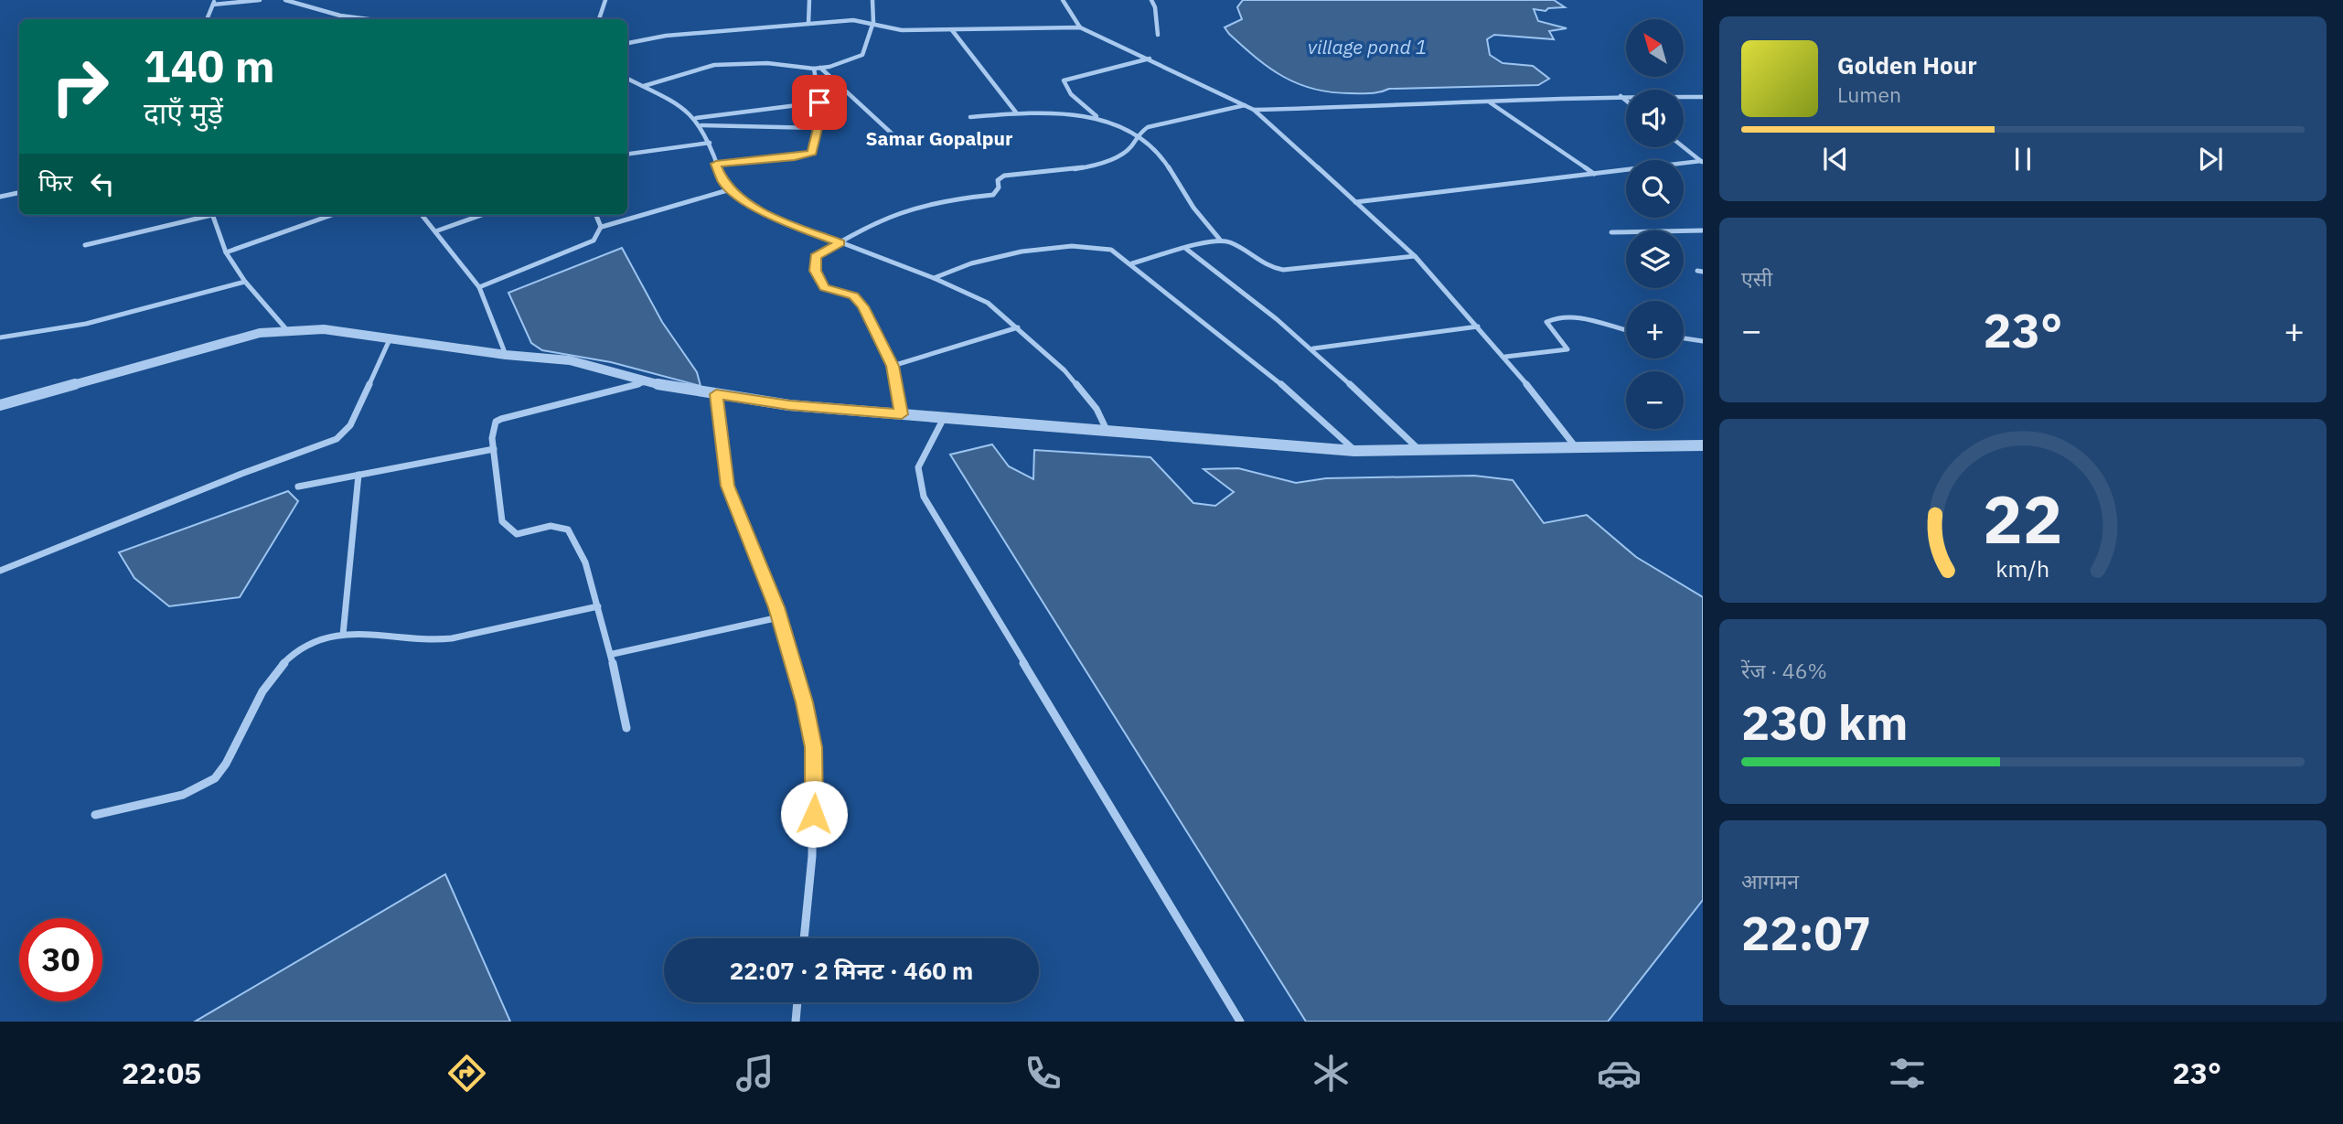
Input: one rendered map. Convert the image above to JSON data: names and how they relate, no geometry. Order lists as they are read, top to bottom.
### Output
{
  "districts": ["Samar Gopalpur"],
  "water": ["village pond 1"],
  "north": "top left",
  "page": {
    "map_buttons": ["+", "−"],
    "turn": ["140 m", "दाएँ मुड़ें"],
    "song": ["Golden Hour", "Lumen"],
    "then": "फिर",
    "tile": [
      "एसी",
      ["रेंज · 46%", "230 km"],
      ["आगमन", "22:07"]
    ],
    "heat": ["−", "23°", "+"],
    "limit": "30",
    "trip": "22:07 · 2 मिनट · 460 m",
    "tabs": ["22:05", "23°"],
    "gauge": ["22", "km/h"]
  }
}
